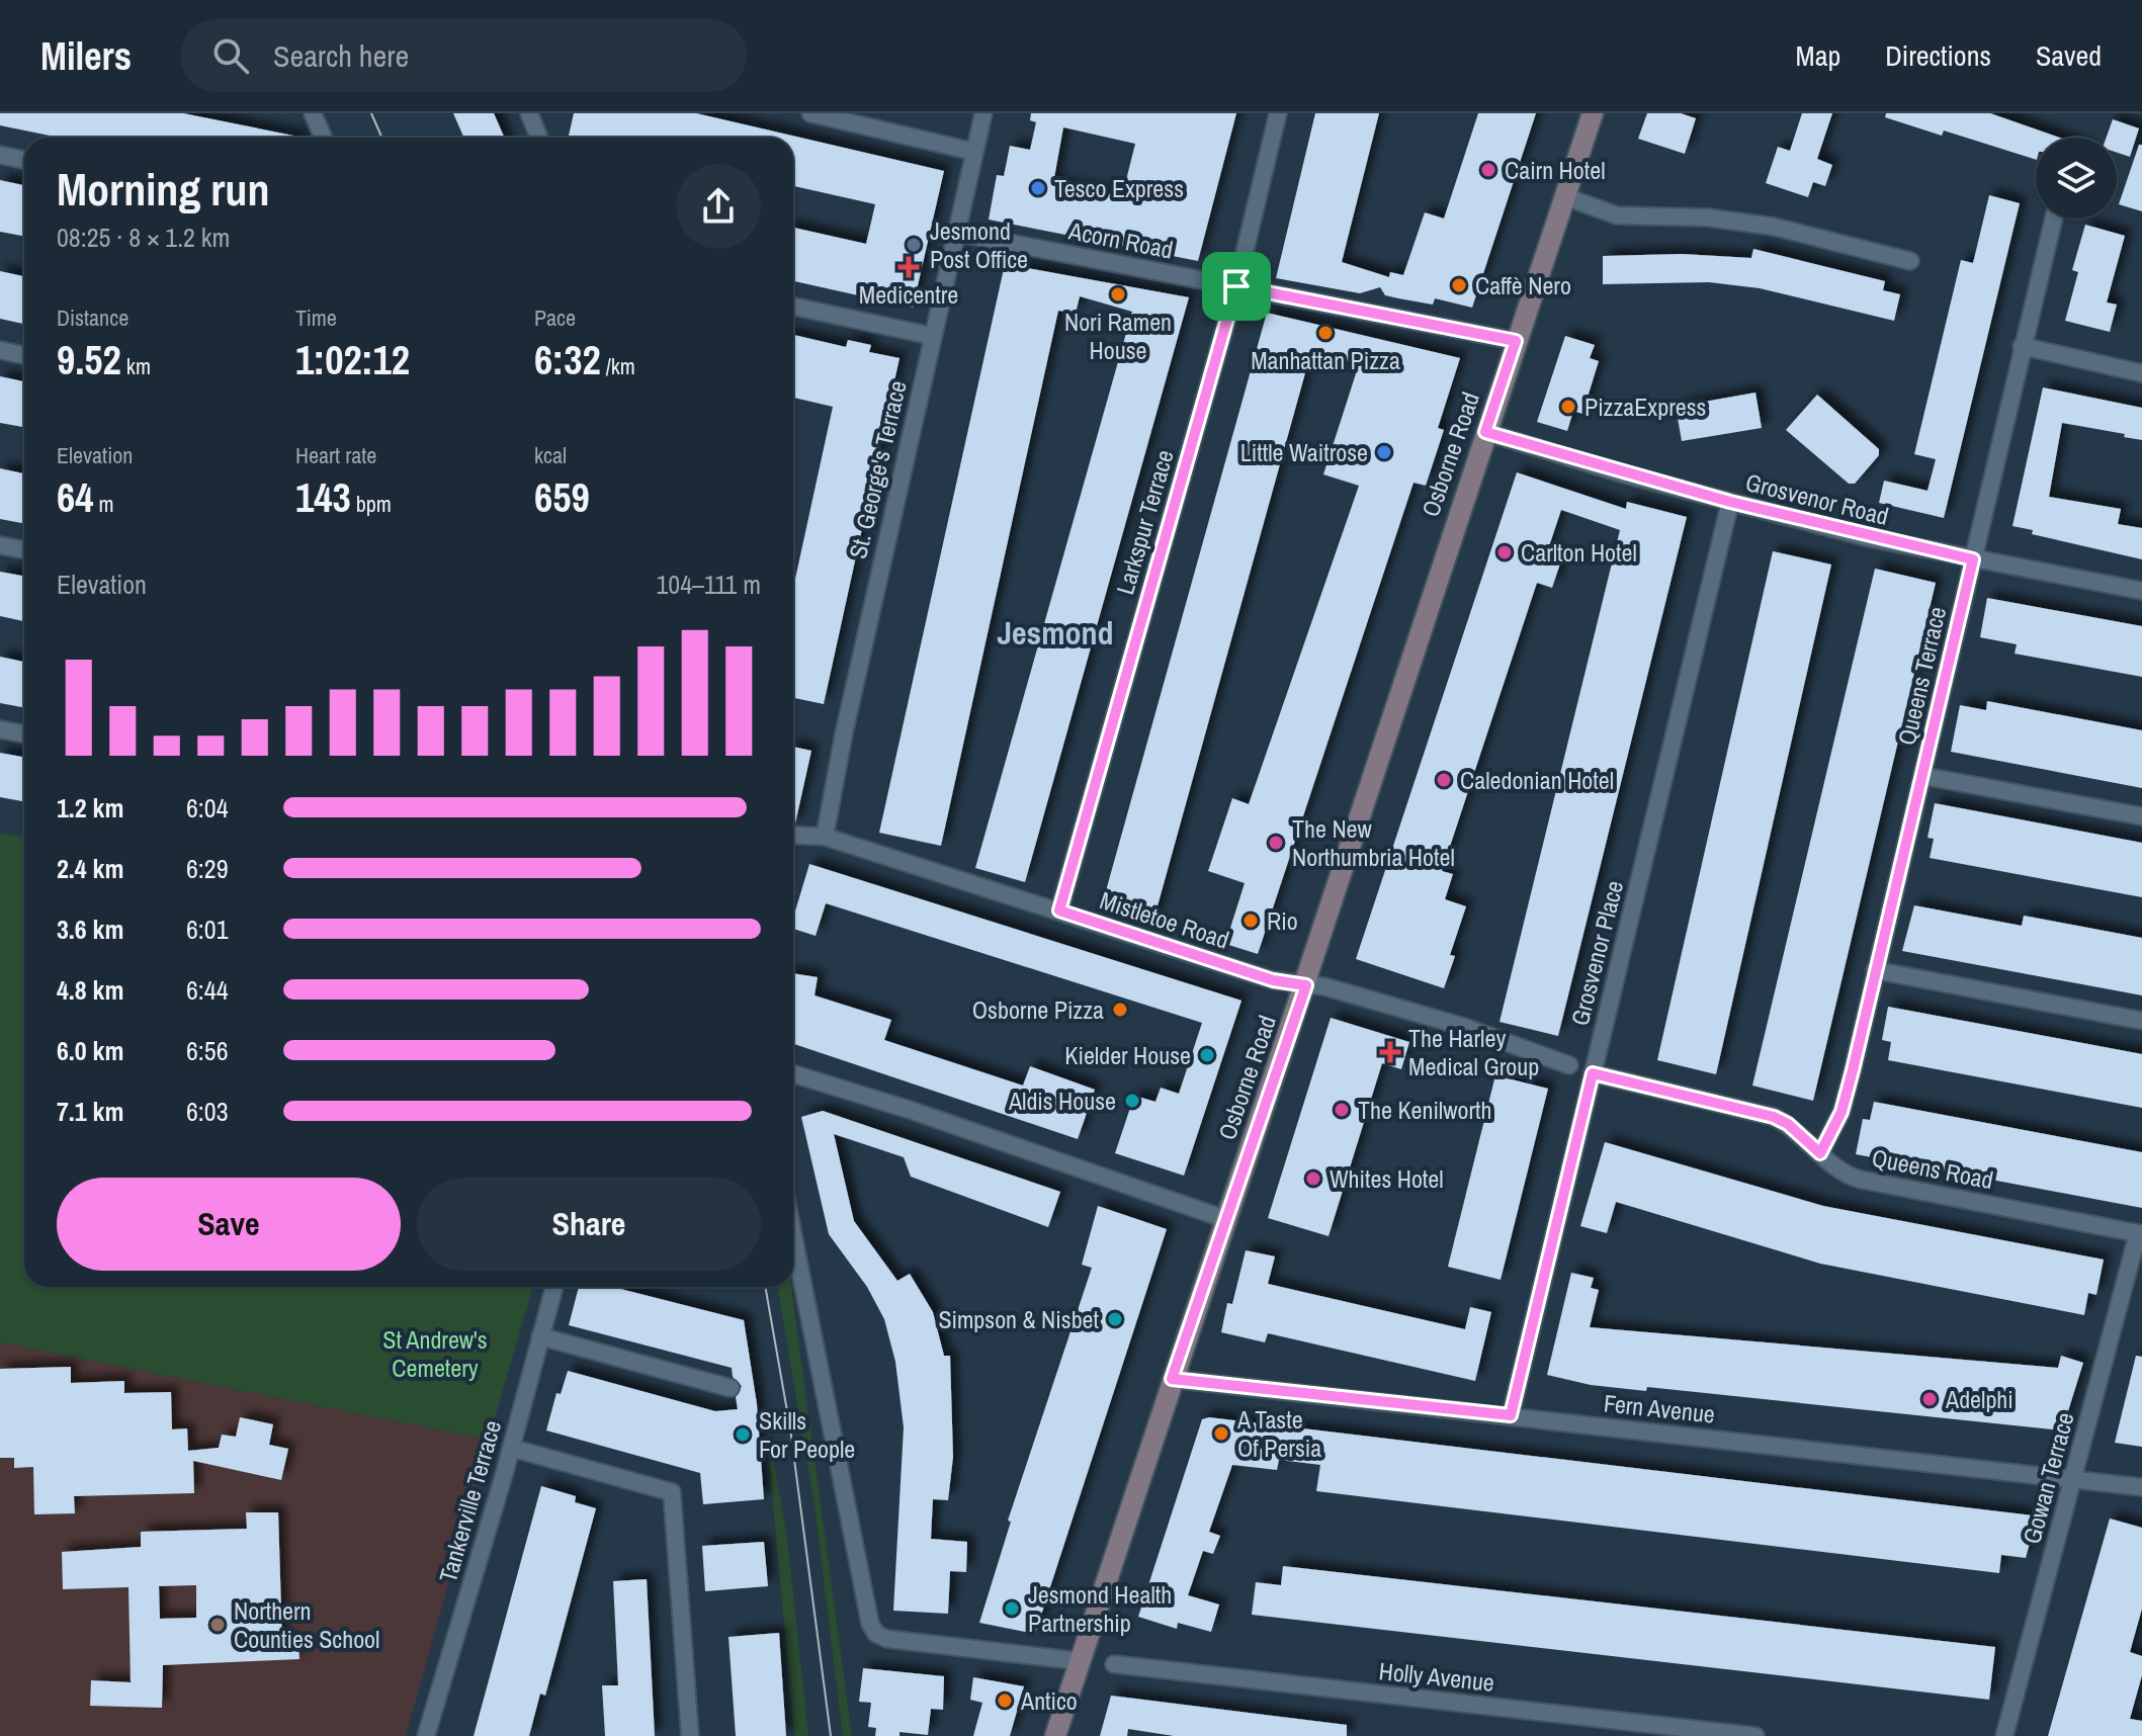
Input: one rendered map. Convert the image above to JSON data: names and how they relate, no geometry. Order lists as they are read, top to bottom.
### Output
{
  "streets": {
    "main road": ["Osborne Road"],
    "street": [
      "Acorn Road",
      "St. George's Terrace",
      "Grosvenor Road",
      "Larkspur Terrace",
      "Queens Terrace",
      "Mistletoe Road",
      "Grosvenor Place",
      "Queens Road",
      "Fern Avenue",
      "Gowan Terrace",
      "Tankerville Terrace",
      "Holly Avenue"
    ]
  },
  "crossings": [
    ["Acorn Road", "Osborne Road"],
    ["Acorn Road", "St. George's Terrace"],
    ["Acorn Road", "Larkspur Terrace"],
    ["Osborne Road", "Grosvenor Road"],
    ["Osborne Road", "Mistletoe Road"],
    ["Osborne Road", "Fern Avenue"],
    ["St. George's Terrace", "Mistletoe Road"],
    ["Grosvenor Road", "Queens Terrace"],
    ["Grosvenor Road", "Grosvenor Place"],
    ["Larkspur Terrace", "Mistletoe Road"],
    ["Queens Terrace", "Queens Road"],
    ["Grosvenor Place", "Queens Road"],
    ["Grosvenor Place", "Fern Avenue"],
    ["Queens Road", "Gowan Terrace"],
    ["Fern Avenue", "Gowan Terrace"]
  ],
  "districts": ["Jesmond"],
  "parks": ["St Andrew's Cemetery"],
  "places": {
    "other": [
      "Cairn Hotel",
      "Tesco Express",
      "Jesmond Post Office",
      "Caffè Nero",
      "Nori Ramen House",
      "Manhattan Pizza",
      "PizzaExpress",
      "Little Waitrose",
      "Carlton Hotel",
      "Caledonian Hotel",
      "The New Northumbria Hotel",
      "Rio",
      "Osborne Pizza",
      "Kielder House",
      "Aldis House",
      "The Kenilworth",
      "Whites Hotel",
      "Simpson & Nisbet",
      "Adelphi",
      "A Taste Of Persia",
      "Skills For People",
      "Jesmond Health Partnership",
      "Northern Counties School",
      "Antico"
    ],
    "health": ["Medicentre", "The Harley Medical Group"]
  },
  "page": {
    "header": "Milers",
    "search": "Search here",
    "nav": ["Map", "Directions", "Saved"],
    "heading": ["Morning run", "08:25 · 8 × 1.2 km"],
    "stats": [
      ["Distance", "9.52 km"],
      ["Time", "1:02:12"],
      ["Pace", "6:32 /km"],
      ["Elevation", "64 m"],
      ["Heart rate", "143 bpm"],
      ["kcal", "659"]
    ],
    "chart": ["Elevation", "104–111 m"],
    "list": [
      {
        "name": "1.2 km",
        "note": "6:04"
      },
      {
        "name": "2.4 km",
        "note": "6:29"
      },
      {
        "name": "3.6 km",
        "note": "6:01"
      },
      {
        "name": "4.8 km",
        "note": "6:44"
      },
      {
        "name": "6.0 km",
        "note": "6:56"
      },
      {
        "name": "7.1 km",
        "note": "6:03"
      }
    ],
    "buttons": ["Save", "Share"]
  }
}
